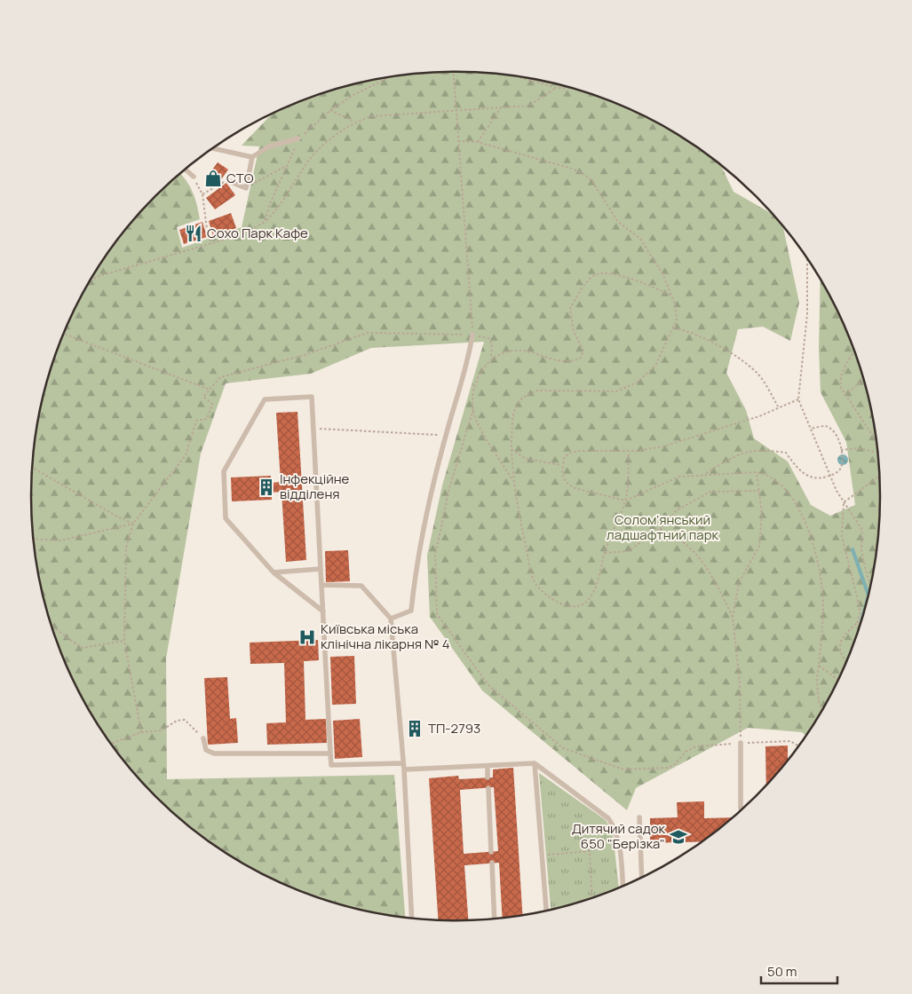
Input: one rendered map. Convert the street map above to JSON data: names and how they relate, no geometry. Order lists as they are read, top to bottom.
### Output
{
  "parks": ["Солом'янський ладшафтний парк"],
  "places": {
    "shop": ["СТО"],
    "restaurant": ["Сохо Парк Кафе"],
    "building": ["Інфекційне відділеня", "ТП-2793"],
    "hospital": ["Київська міська клінічна лікарня № 4"],
    "school or university": ["Дитячий садок 650 \"Берізка\""]
  },
  "scale_bar": "50 m"
}
